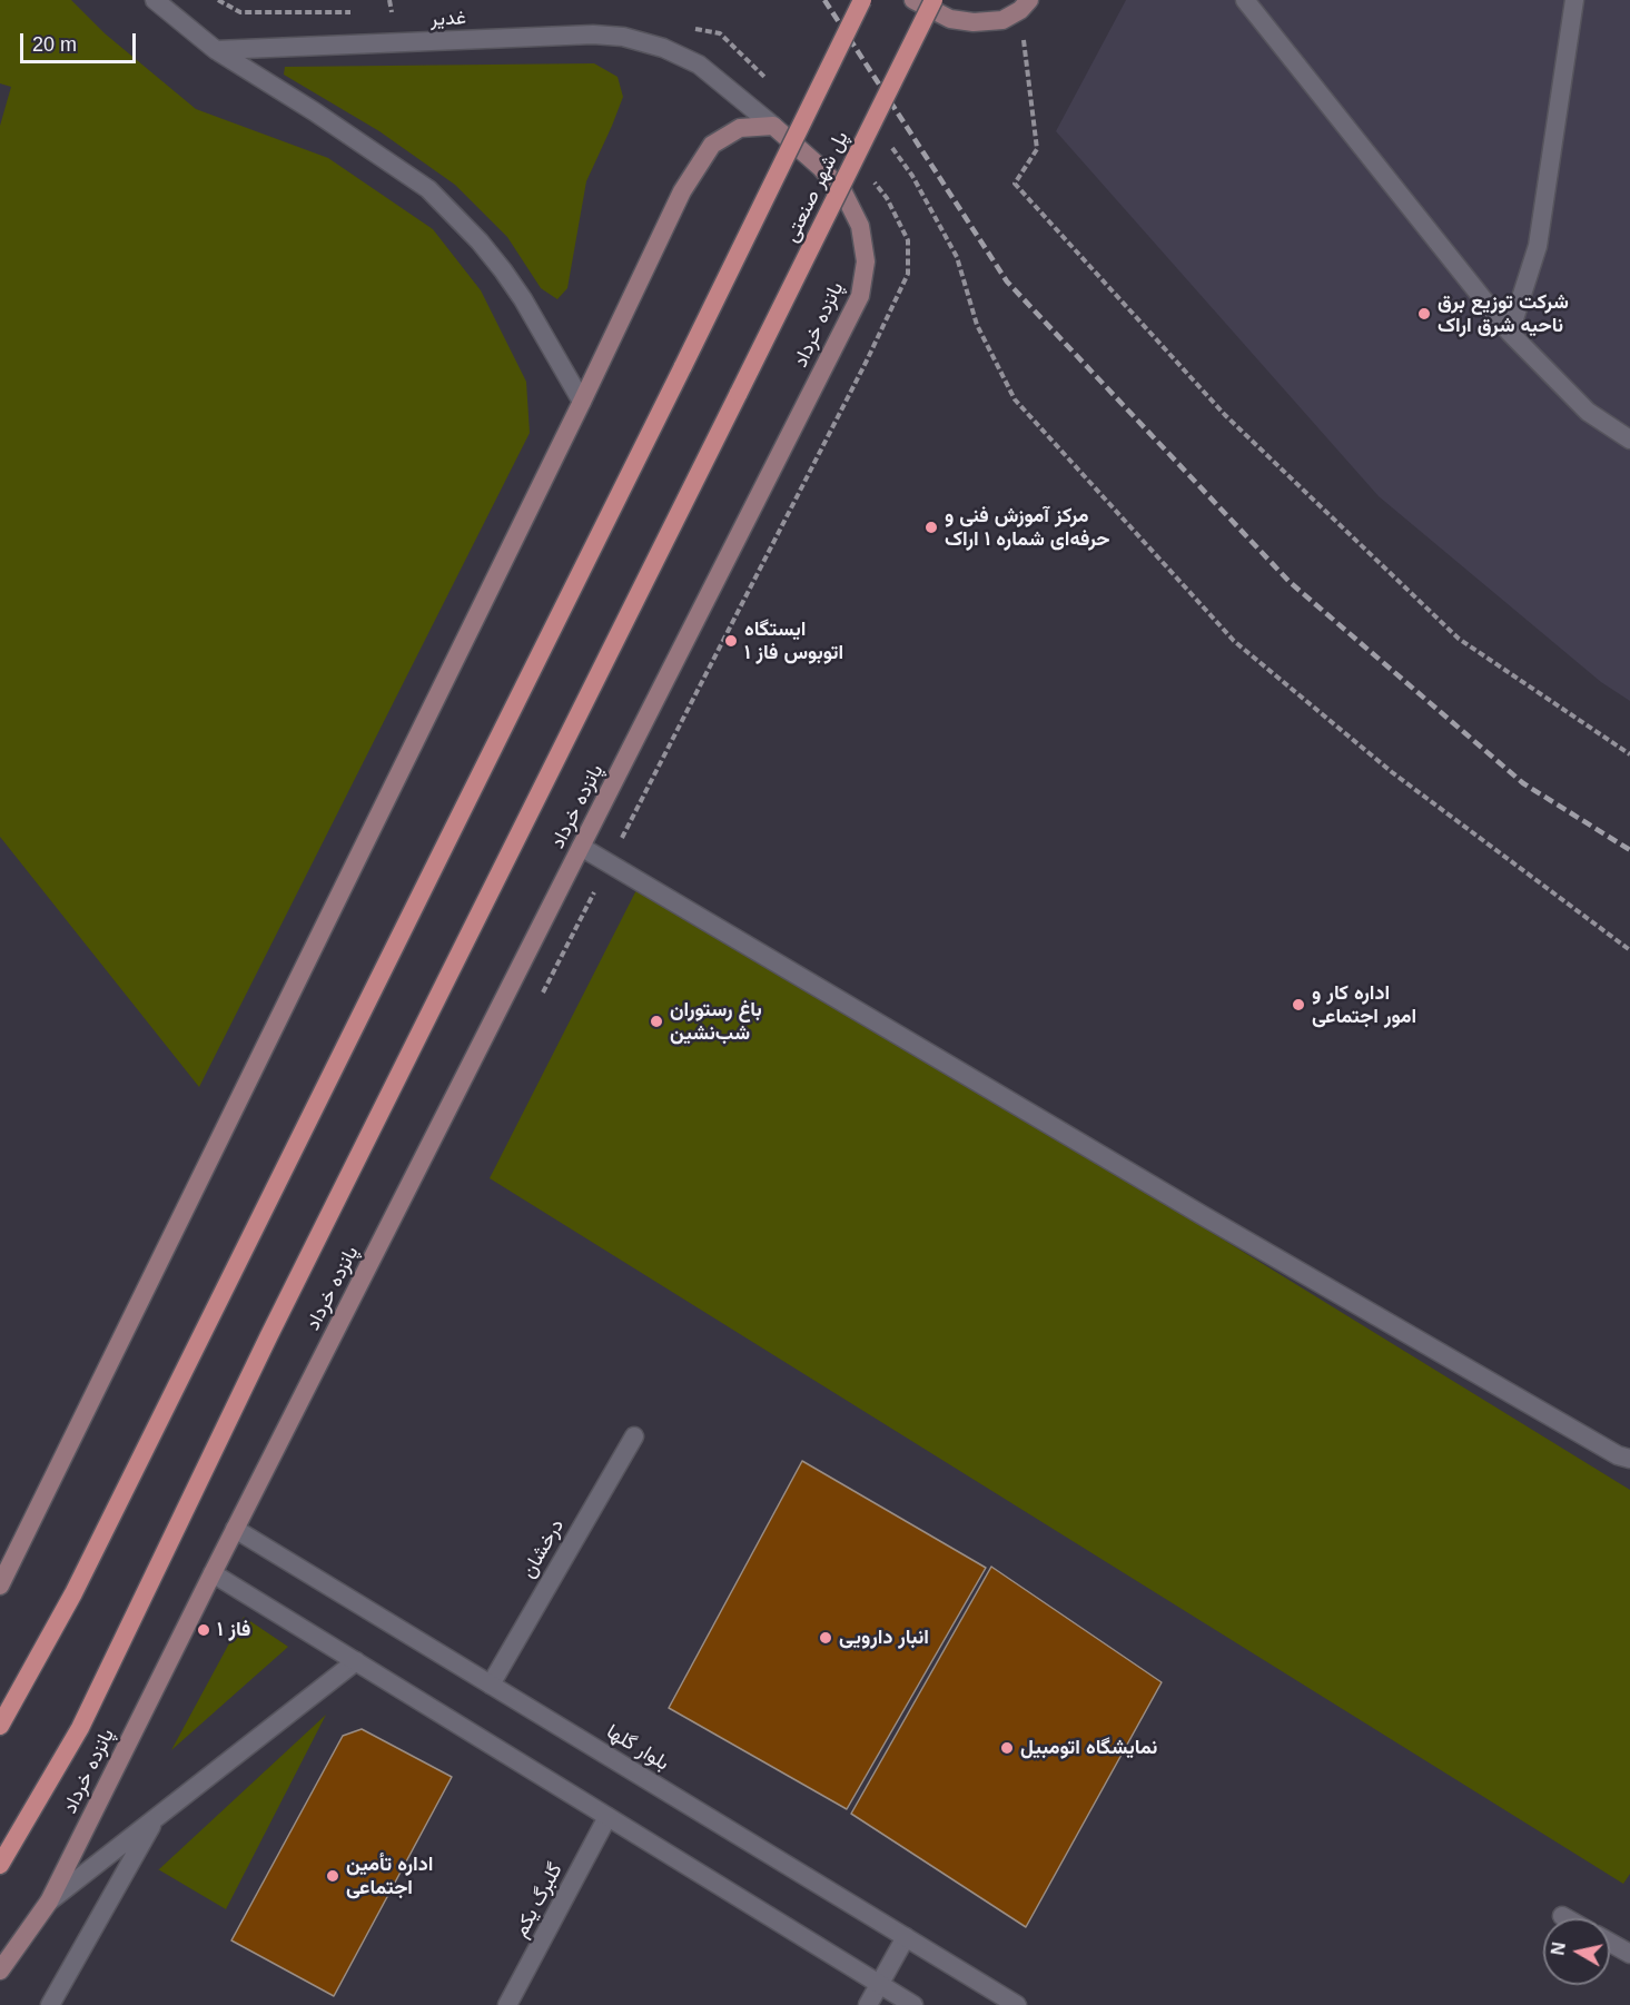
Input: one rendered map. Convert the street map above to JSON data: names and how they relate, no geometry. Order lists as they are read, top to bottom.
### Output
{
  "streets": {
    "main road": ["پل شهر صنعتی", "پانزده خرداد"],
    "street": [
      "غدیر",
      "درخشان",
      "بلوار گلها",
      "گلبرگ یکم"
    ]
  },
  "crossings": [
    ["غدیر", "پانزده خرداد"],
    ["پل شهر صنعتی", "پانزده خرداد"],
    ["پانزده خرداد", "بلوار گلها"],
    ["درخشان", "بلوار گلها"]
  ],
  "places": [
    "شرکت توزیع برق ناحیه شرق اراک",
    "مرکز آموزش فنی و حرفه‌ای شماره ۱ اراک",
    "ایستگاه اتوبوس فاز ۱",
    "اداره کار و امور اجتماعی",
    "باغ رستوران شب‌نشین",
    "فاز ۱",
    "انبار دارویی",
    "نمایشگاه اتومبیل",
    "اداره تأمین اجتماعی"
  ],
  "scale_bar": "20 m",
  "north": "left"
}
